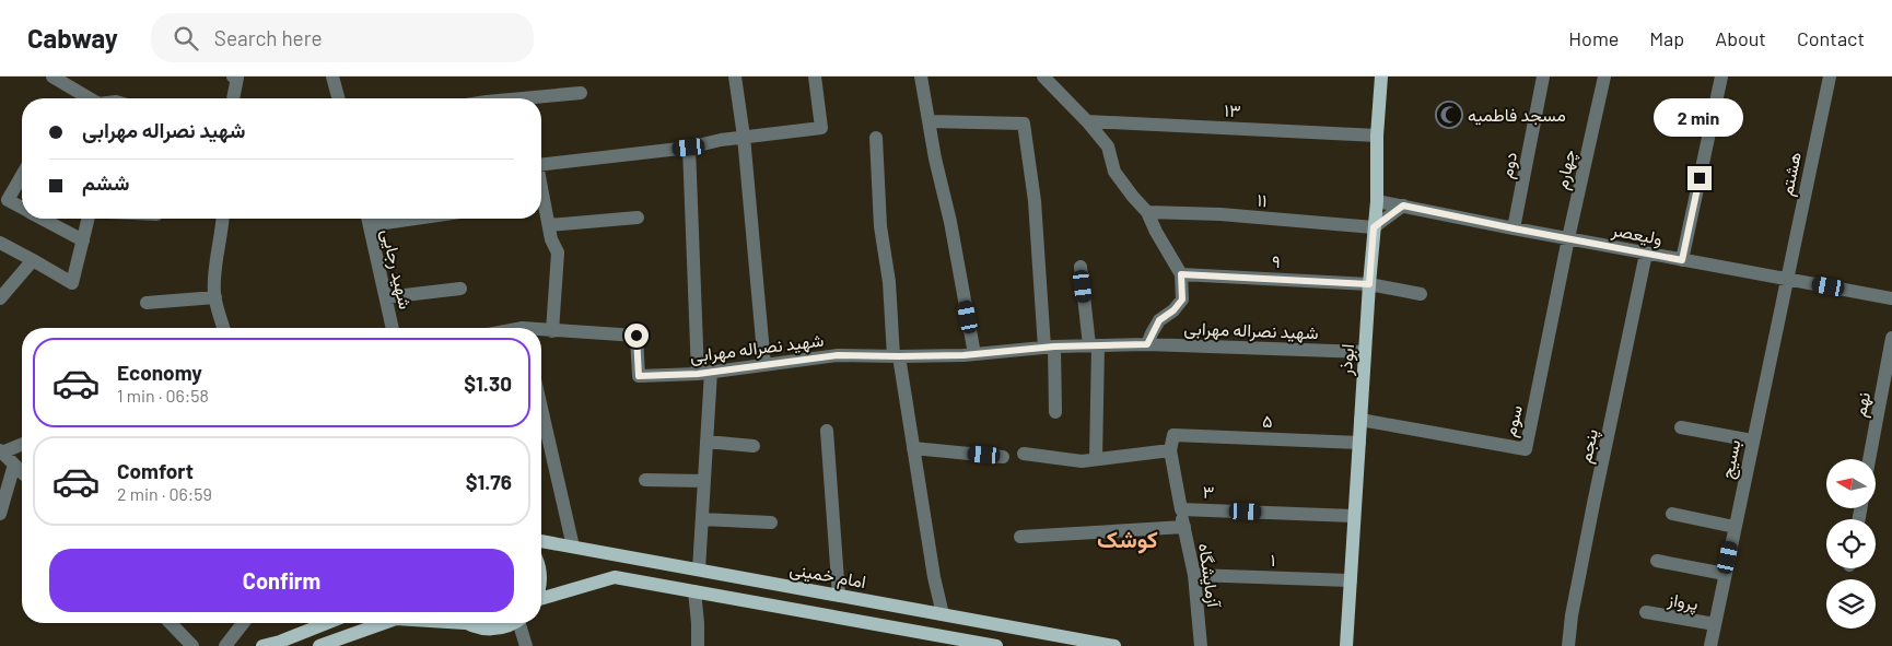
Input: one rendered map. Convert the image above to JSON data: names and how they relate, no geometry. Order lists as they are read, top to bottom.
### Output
{
  "streets": {
    "main road": ["ابوذر", "امام خمینی"],
    "street": [
      "۱۳",
      "دوم",
      "چهارم",
      "هشتم",
      "۱۱",
      "ولیعصر",
      "۹",
      "شهید رجایی",
      "شهید نصراله مهرابی",
      "نهم",
      "۵",
      "سوم",
      "پنجم",
      "بسیج",
      "۳",
      "۱",
      "آزمایشگاه",
      "پرواز"
    ]
  },
  "crossings": [
    ["۱۳", "ابوذر"],
    ["دوم", "ولیعصر"],
    ["چهارم", "ولیعصر"],
    ["چهارم", "سوم"],
    ["هشتم", "ولیعصر"],
    ["هشتم", "بسیج"],
    ["۱۱", "ابوذر"],
    ["ولیعصر", "ابوذر"],
    ["ولیعصر", "سوم"],
    ["ولیعصر", "پنجم"],
    ["ولیعصر", "بسیج"],
    ["۹", "ابوذر"],
    ["شهید نصراله مهرابی", "ابوذر"],
    ["ابوذر", "۵"],
    ["ابوذر", "سوم"],
    ["ابوذر", "۳"],
    ["ابوذر", "۱"],
    ["۵", "۳"],
    ["بسیج", "پرواز"],
    ["۳", "آزمایشگاه"],
    ["۱", "آزمایشگاه"]
  ],
  "districts": ["کوشک"],
  "places": {
    "mosque": ["مسجد فاطمیه"]
  },
  "north": "left",
  "page": {
    "header": "Cabway",
    "search": "Search here",
    "nav": [
      "Home",
      "Map",
      "About",
      "Contact"
    ],
    "bubble": "2 min",
    "banner": ["شهید نصراله مهرابی", "ششم"],
    "list": [
      {
        "name": "Economy",
        "note": "1 min · 06:58",
        "value": "$1.30"
      },
      {
        "name": "Comfort",
        "note": "2 min · 06:59",
        "value": "$1.76"
      }
    ],
    "buttons": "Confirm"
  }
}
